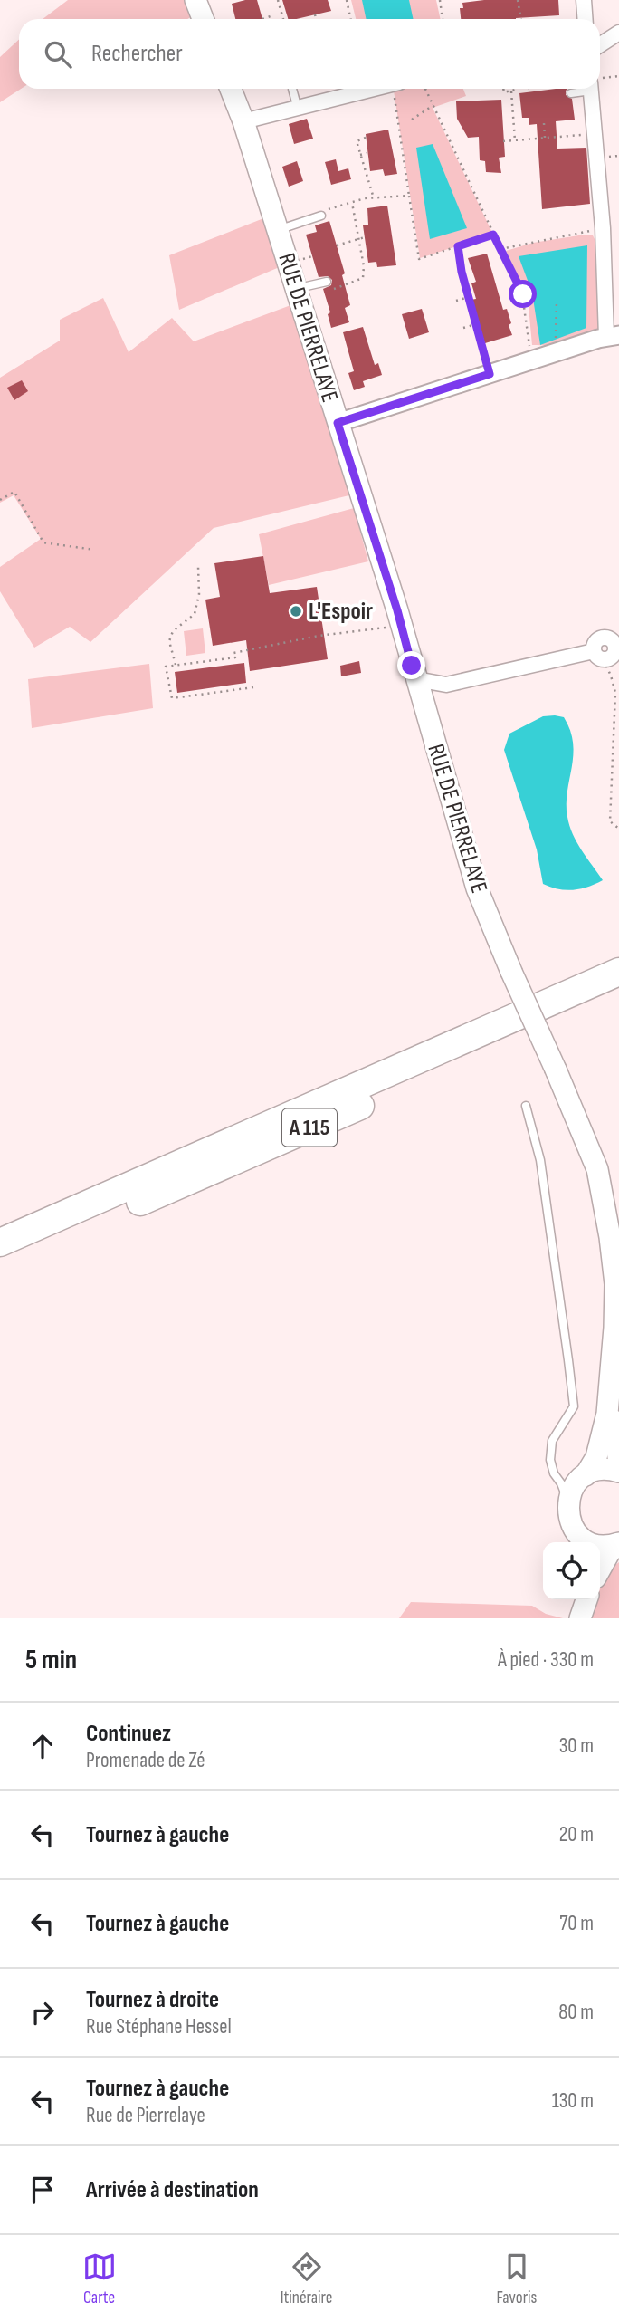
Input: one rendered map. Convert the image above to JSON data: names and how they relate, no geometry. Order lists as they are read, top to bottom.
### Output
{
  "streets": {
    "highway": ["A 115"],
    "main road": ["RUE DE PIERRELAYE"]
  },
  "places": ["L'Espoir"],
  "page": {
    "search": "Rechercher",
    "heading": ["5 min", "À pied · 330 m"],
    "list": [
      ["Continuez", "Promenade de Zé", "30 m"],
      ["Tournez à gauche", "20 m"],
      ["Tournez à gauche", "70 m"],
      ["Tournez à droite", "Rue Stéphane Hessel", "80 m"],
      ["Tournez à gauche", "Rue de Pierrelaye", "130 m"],
      "Arrivée à destination"
    ],
    "nav": ["Carte", "Itinéraire", "Favoris"]
  }
}
